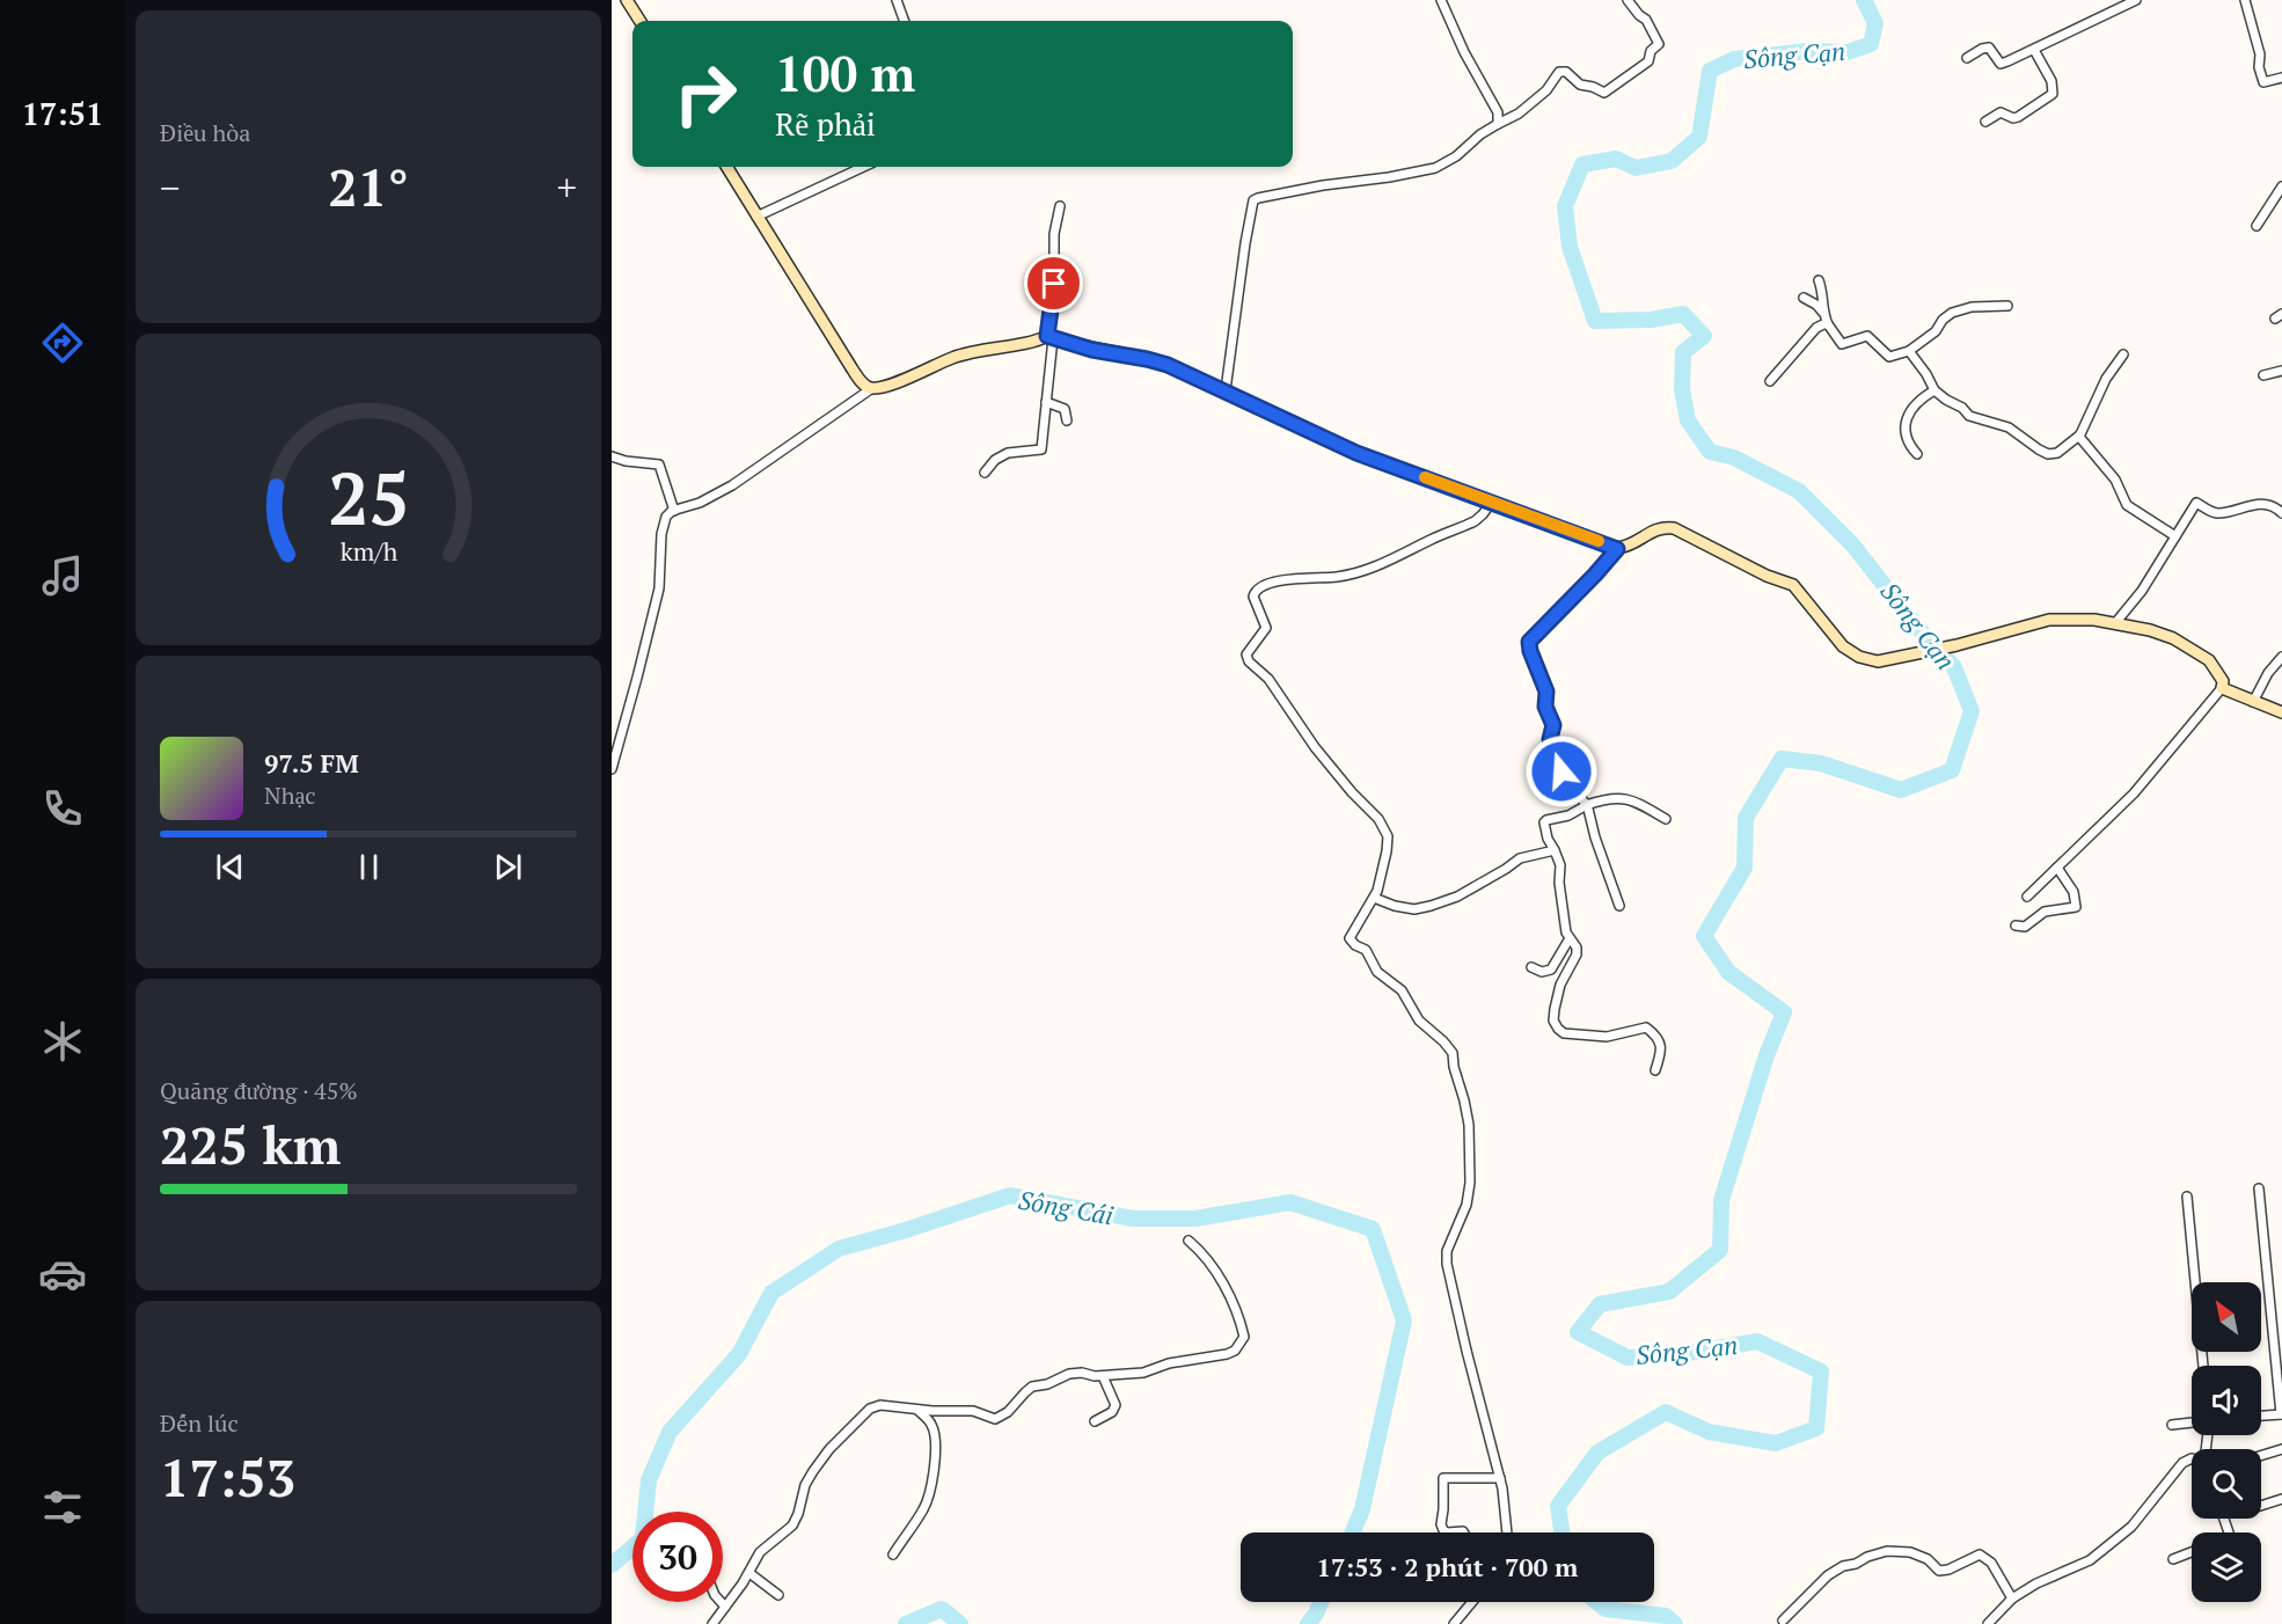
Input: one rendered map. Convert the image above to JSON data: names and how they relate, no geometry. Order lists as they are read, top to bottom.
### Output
{
  "water": ["Sông Cạn", "Sông Cái"],
  "north": "top left",
  "page": {
    "tabs": "17:51",
    "tile": [
      "Điều hòa",
      ["Quãng đường · 45%", "225 km"],
      ["Đến lúc", "17:53"]
    ],
    "turn": ["100 m", "Rẽ phải"],
    "heat": ["−", "21°", "+"],
    "song": ["97.5 FM", "Nhạc"],
    "limit": "30",
    "trip": "17:53 · 2 phút · 700 m",
    "gauge": ["25", "km/h"]
  }
}
